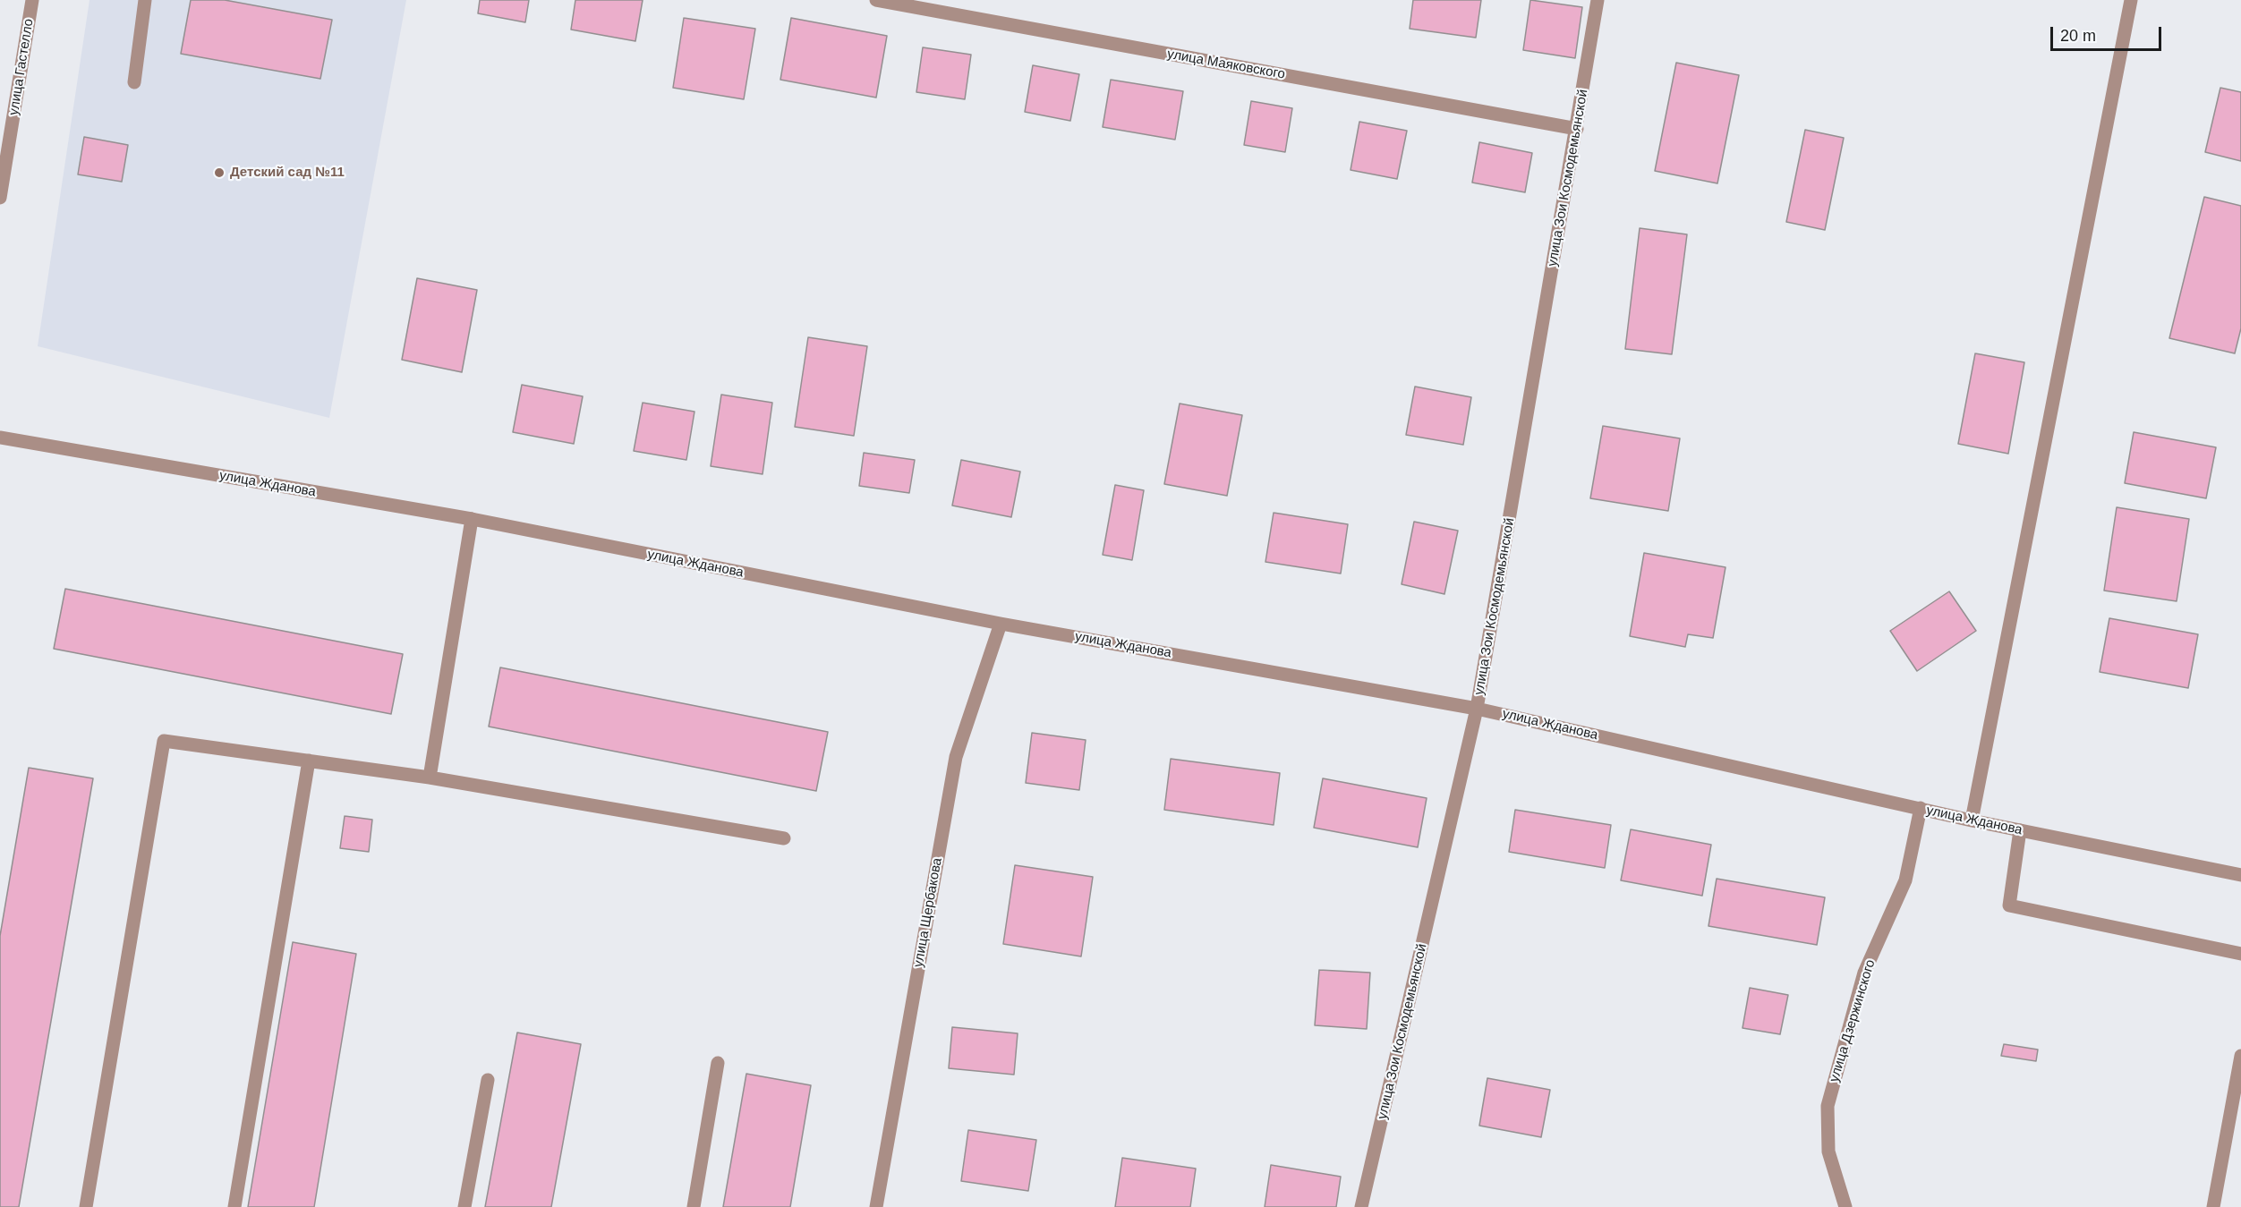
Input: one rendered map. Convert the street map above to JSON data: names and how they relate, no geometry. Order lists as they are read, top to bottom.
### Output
{
  "streets": {
    "street": [
      "улица Маяковского",
      "улица Гастелло",
      "улица Зои Космодемьянской",
      "улица Жданова",
      "улица Щербакова",
      "улица Дзержинского"
    ]
  },
  "crossings": [
    ["улица Маяковского", "улица Зои Космодемьянской"],
    ["улица Зои Космодемьянской", "улица Жданова"],
    ["улица Жданова", "улица Щербакова"],
    ["улица Жданова", "улица Дзержинского"]
  ],
  "places": ["Детский сад №11"],
  "scale_bar": "20 m"
}
